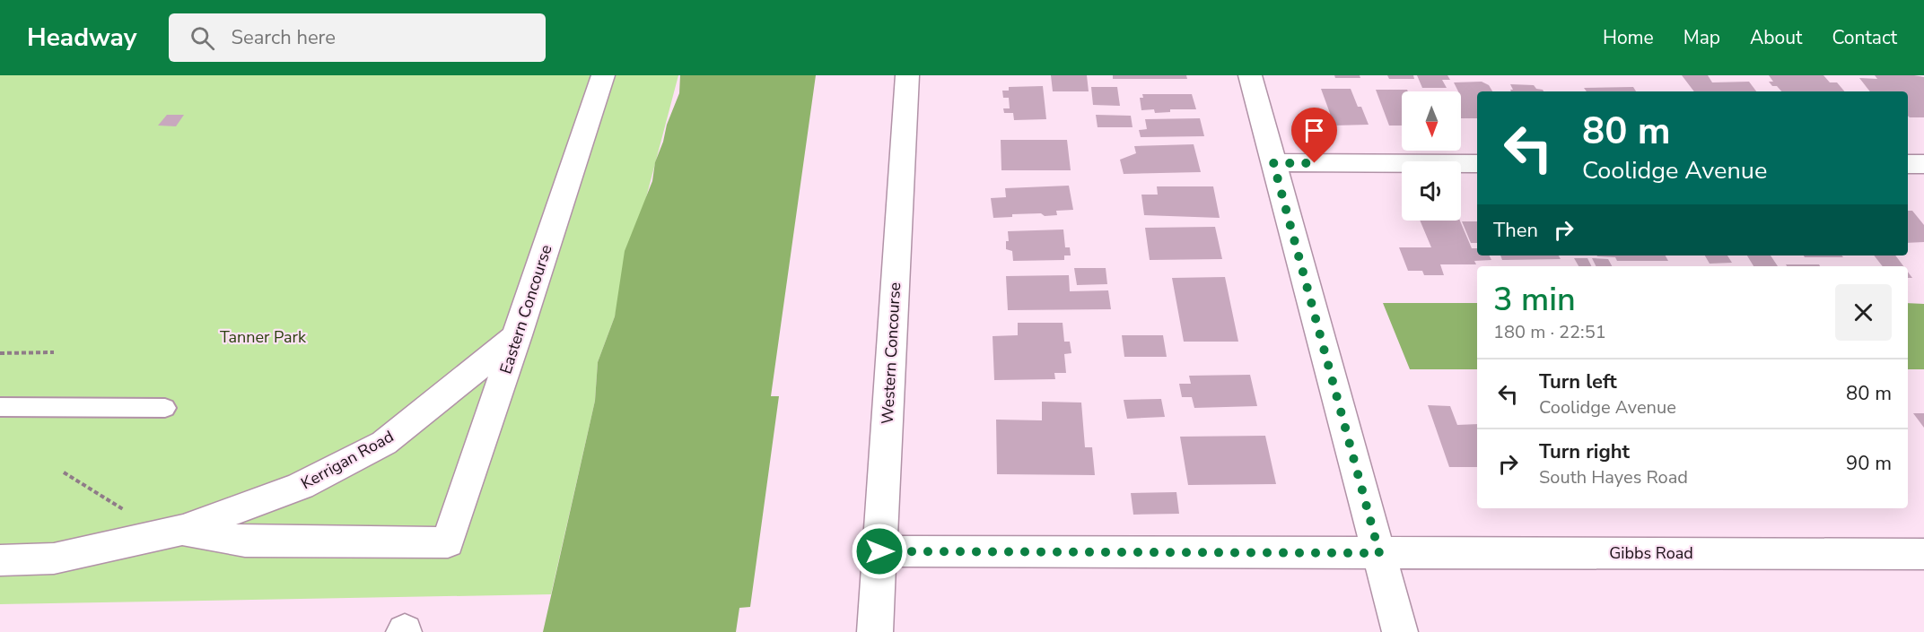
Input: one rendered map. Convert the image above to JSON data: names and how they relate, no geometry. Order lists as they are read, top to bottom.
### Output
{
  "streets": {
    "street": [
      "Eastern Concourse",
      "Western Concourse",
      "Kerrigan Road",
      "Gibbs Road"
    ]
  },
  "crossings": [
    ["Eastern Concourse", "Kerrigan Road"],
    ["Western Concourse", "Gibbs Road"]
  ],
  "parks": ["Tanner Park"],
  "north": "bottom",
  "page": {
    "header": "Headway",
    "search": "Search here",
    "nav": [
      "Home",
      "Map",
      "About",
      "Contact"
    ],
    "turn": ["80 m", "Coolidge Avenue"],
    "then": "Then",
    "heading": ["3 min", "180 m · 22:51"],
    "list": [
      {
        "name": "Turn left",
        "note": "Coolidge Avenue",
        "value": "80 m"
      },
      {
        "name": "Turn right",
        "note": "South Hayes Road",
        "value": "90 m"
      }
    ]
  }
}
